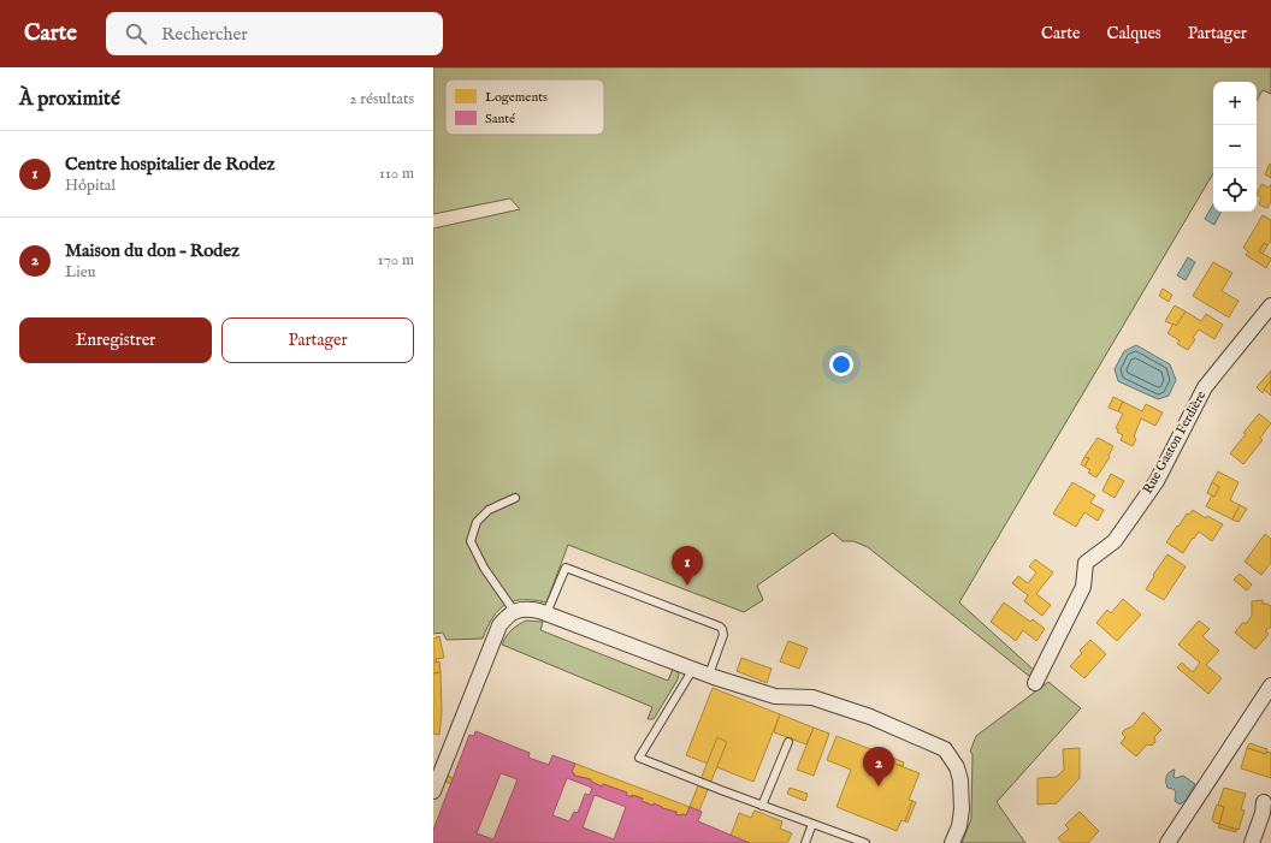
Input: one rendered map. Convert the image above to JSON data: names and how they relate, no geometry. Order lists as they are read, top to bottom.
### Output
{
  "streets": {
    "street": ["Rue Gaston Ferdière"]
  },
  "legend": ["Logements", "Santé"],
  "page": {
    "header": "Carte",
    "search": "Rechercher",
    "nav": ["Carte", "Calques", "Partager"],
    "heading": ["À proximité", "2 résultats"],
    "map_buttons": ["+", "−"],
    "list": [
      {
        "mark": "1",
        "name": "Centre hospitalier de Rodez",
        "note": "Hôpital",
        "value": "110 m"
      },
      {
        "mark": "2",
        "name": "Maison du don – Rodez",
        "note": "Lieu",
        "value": "170 m"
      }
    ],
    "buttons": ["Enregistrer", "Partager"],
    "pins": ["1", "2"]
  }
}
